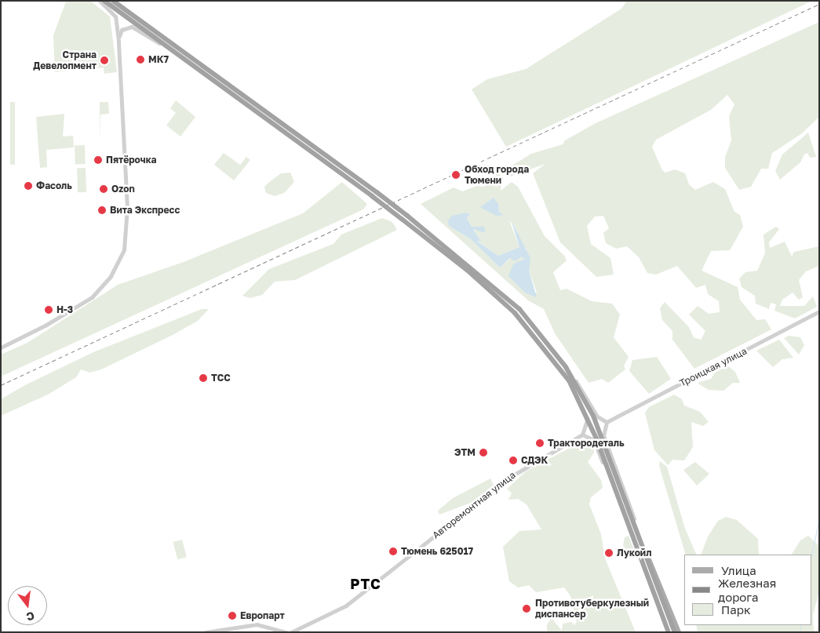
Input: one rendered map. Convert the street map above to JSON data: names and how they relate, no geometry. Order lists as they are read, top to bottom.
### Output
{
  "streets": {
    "street": ["Троицкая улица", "Авторемонтная улица"]
  },
  "districts": ["РТС"],
  "places": [
    "МК7",
    "Страна Девелопмент",
    "Пятёрочка",
    "Обход города Тюмени",
    "Фасоль",
    "Ozon",
    "Вита Экспресс",
    "Н-3",
    "ТСС",
    "Трактородеталь",
    "ЭТМ",
    "СДЭК",
    "Тюмень 625017",
    "Лукойл",
    "Противотуберкулезный диспансер",
    "Европарт"
  ],
  "legend": ["Улица", "Железная дорога", "Парк"],
  "north": "bottom"
}
